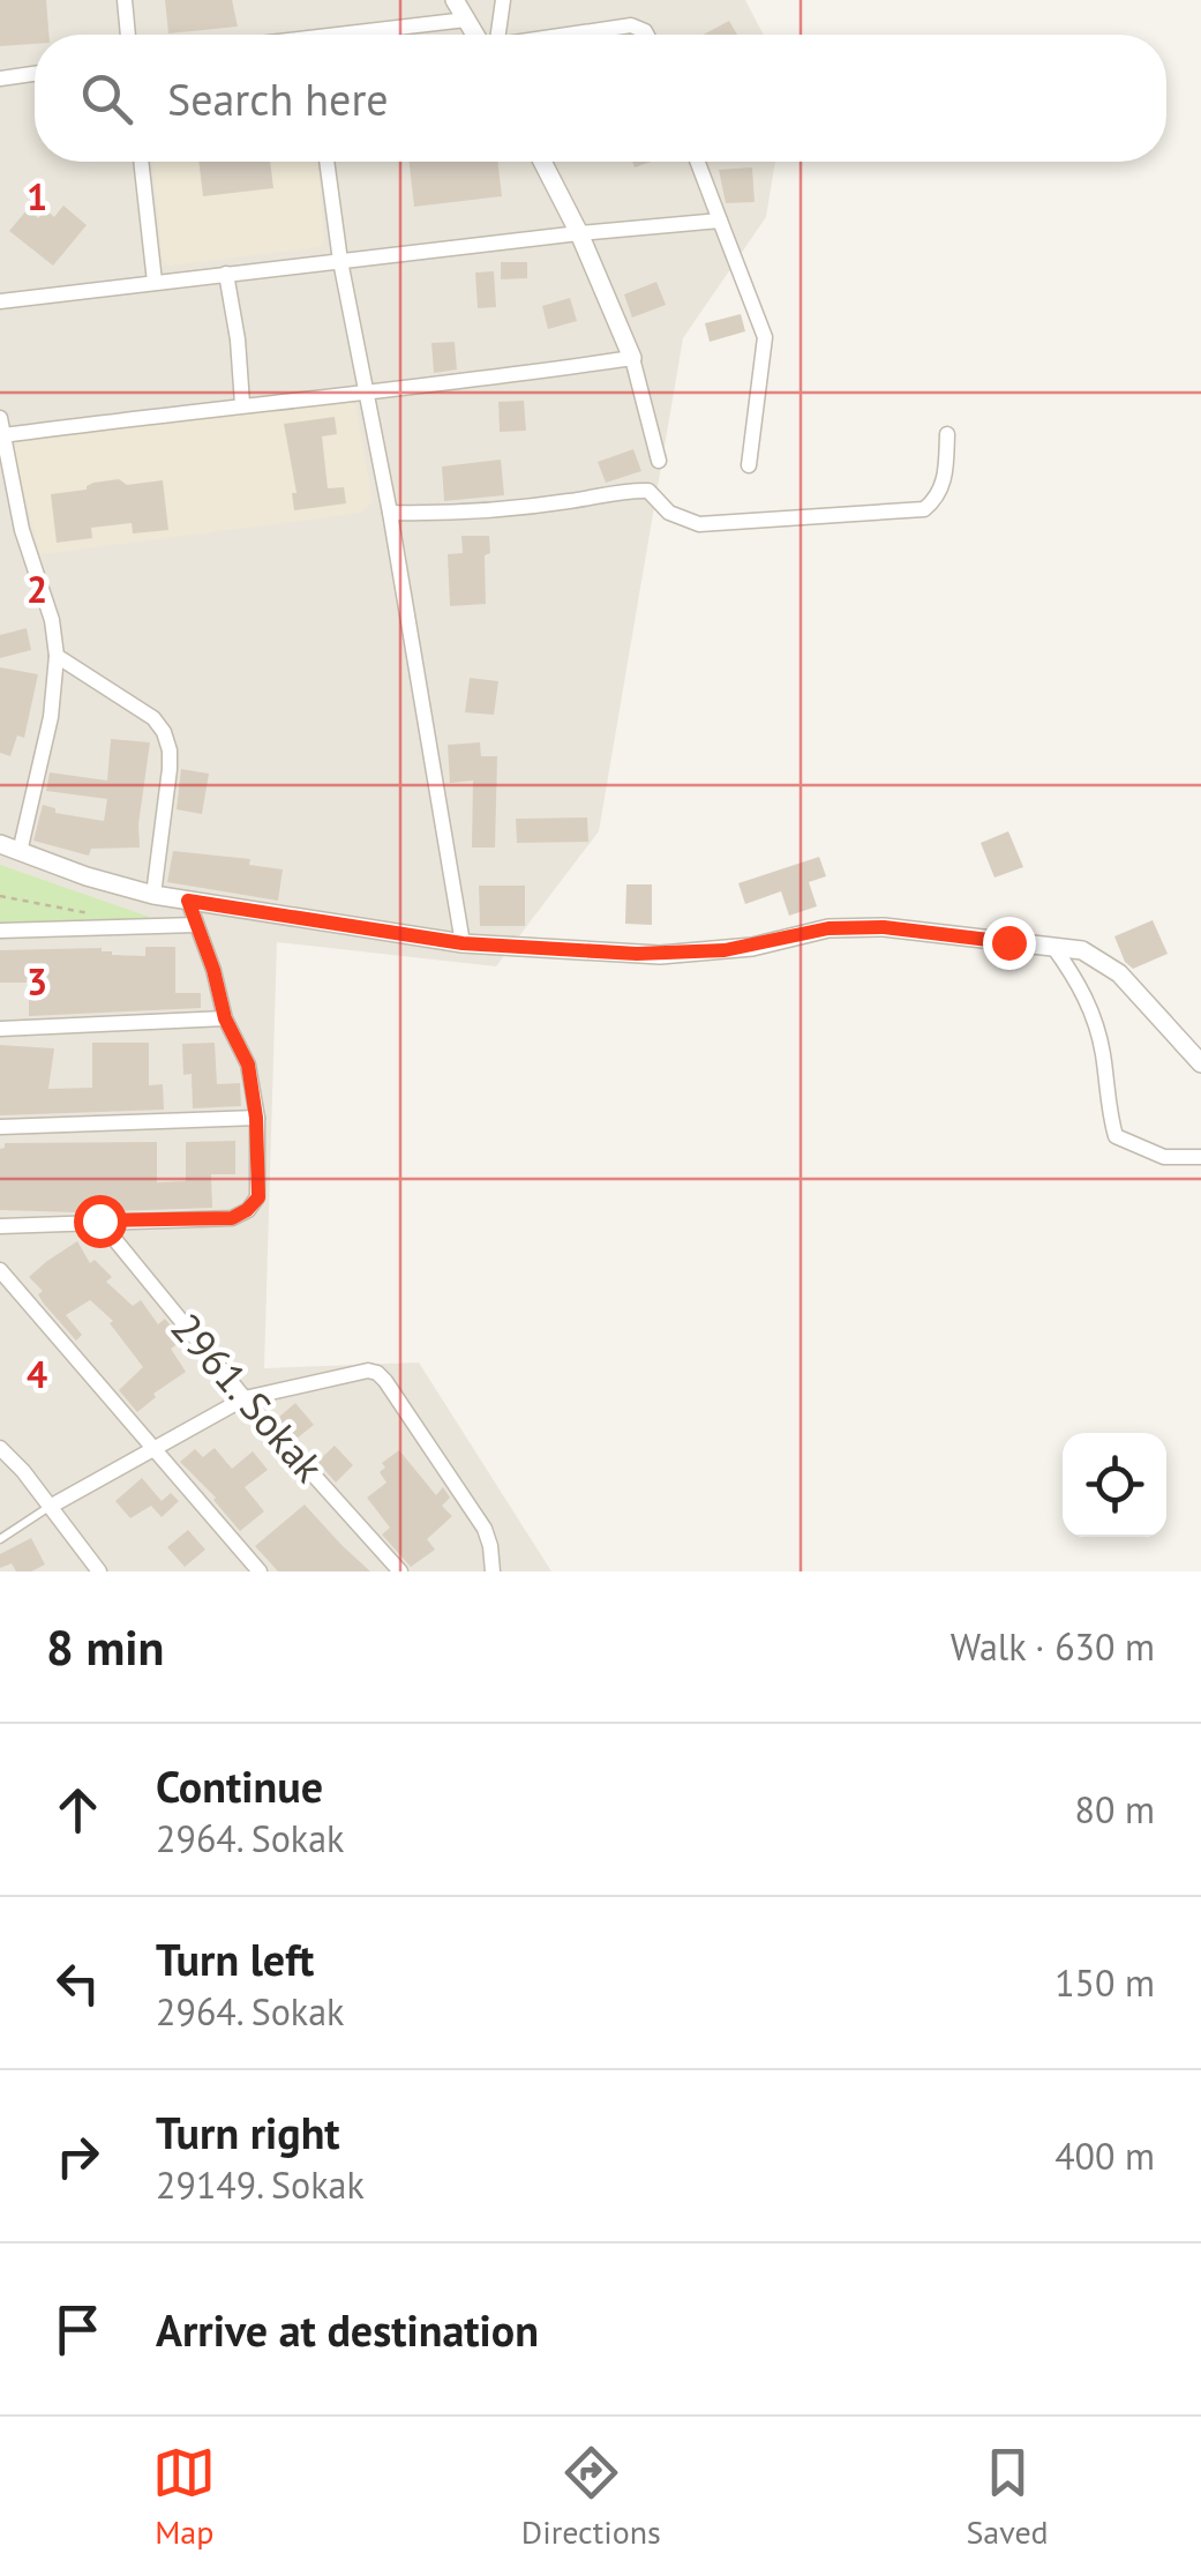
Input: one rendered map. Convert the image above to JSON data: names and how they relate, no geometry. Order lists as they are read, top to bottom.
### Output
{
  "streets": {
    "street": ["2961. Sokak"]
  },
  "page": {
    "search": "Search here",
    "heading": ["8 min", "Walk · 630 m"],
    "list": [
      ["Continue", "2964. Sokak", "80 m"],
      ["Turn left", "2964. Sokak", "150 m"],
      ["Turn right", "29149. Sokak", "400 m"],
      "Arrive at destination"
    ],
    "nav": ["Map", "Directions", "Saved"]
  },
  "grid": {
    "rows": [
      "1",
      "2",
      "3",
      "4"
    ]
  }
}
